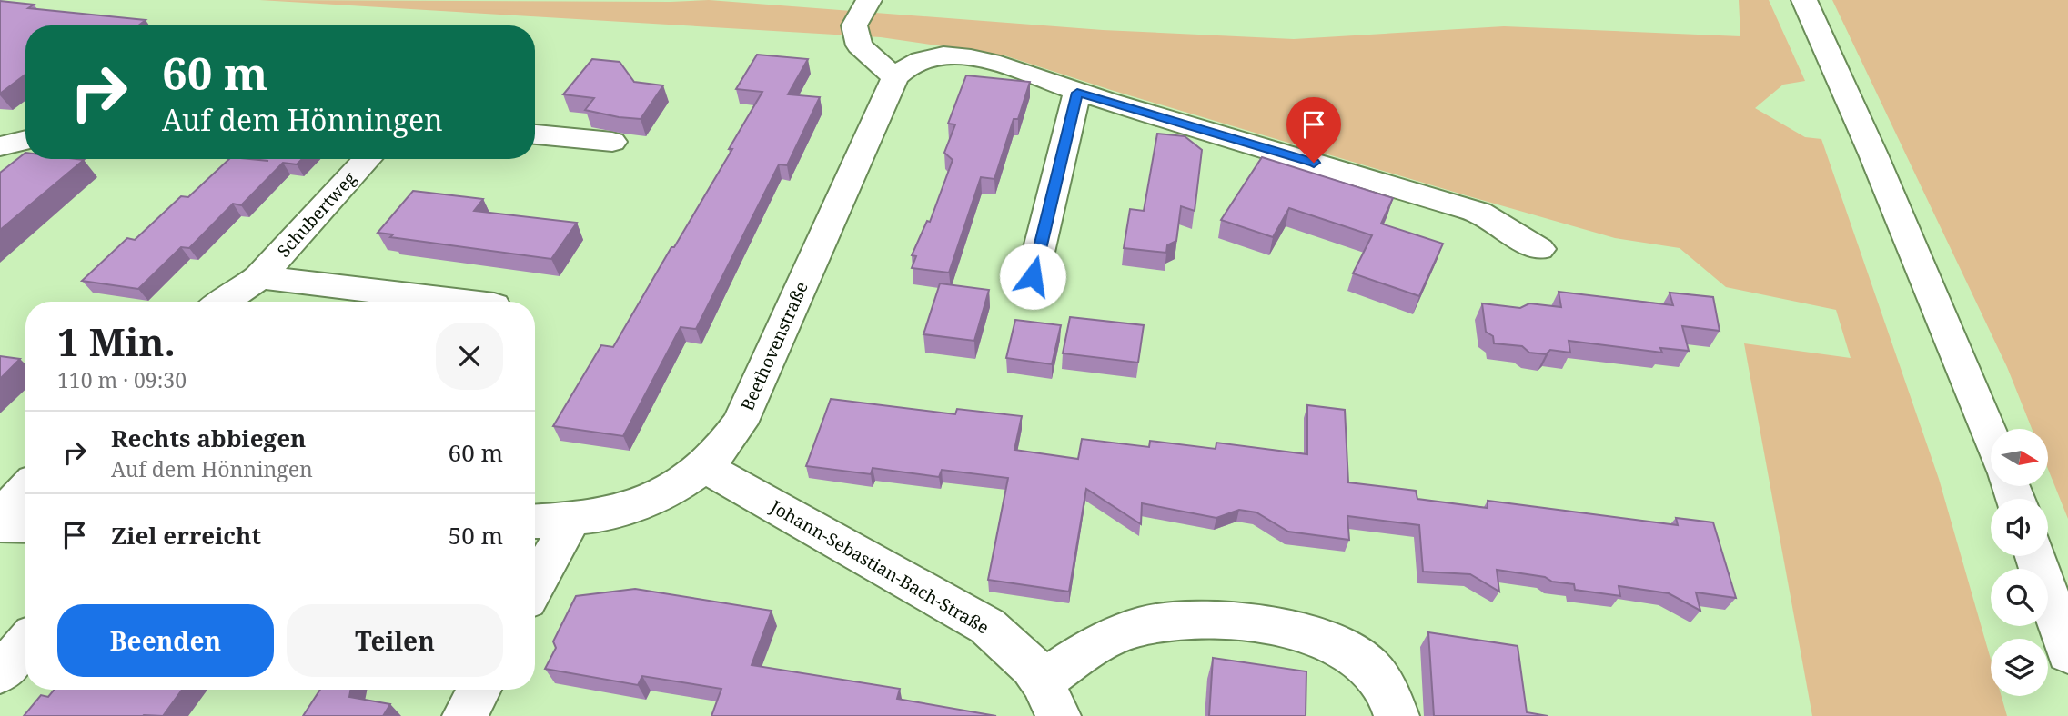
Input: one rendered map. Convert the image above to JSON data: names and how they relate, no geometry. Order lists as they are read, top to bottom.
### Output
{
  "streets": {
    "street": ["Schubertweg", "Beethovenstraße", "Johann-Sebastian-Bach-Straße"]
  },
  "crossings": [
    ["Beethovenstraße", "Johann-Sebastian-Bach-Straße"]
  ],
  "north": "right",
  "page": {
    "turn": ["60 m", "Auf dem Hönningen"],
    "heading": ["1 Min.", "110 m · 09:30"],
    "list": [
      {
        "name": "Rechts abbiegen",
        "note": "Auf dem Hönningen",
        "value": "60 m"
      },
      {
        "name": "Ziel erreicht",
        "value": "50 m"
      }
    ],
    "buttons": ["Beenden", "Teilen"]
  }
}
